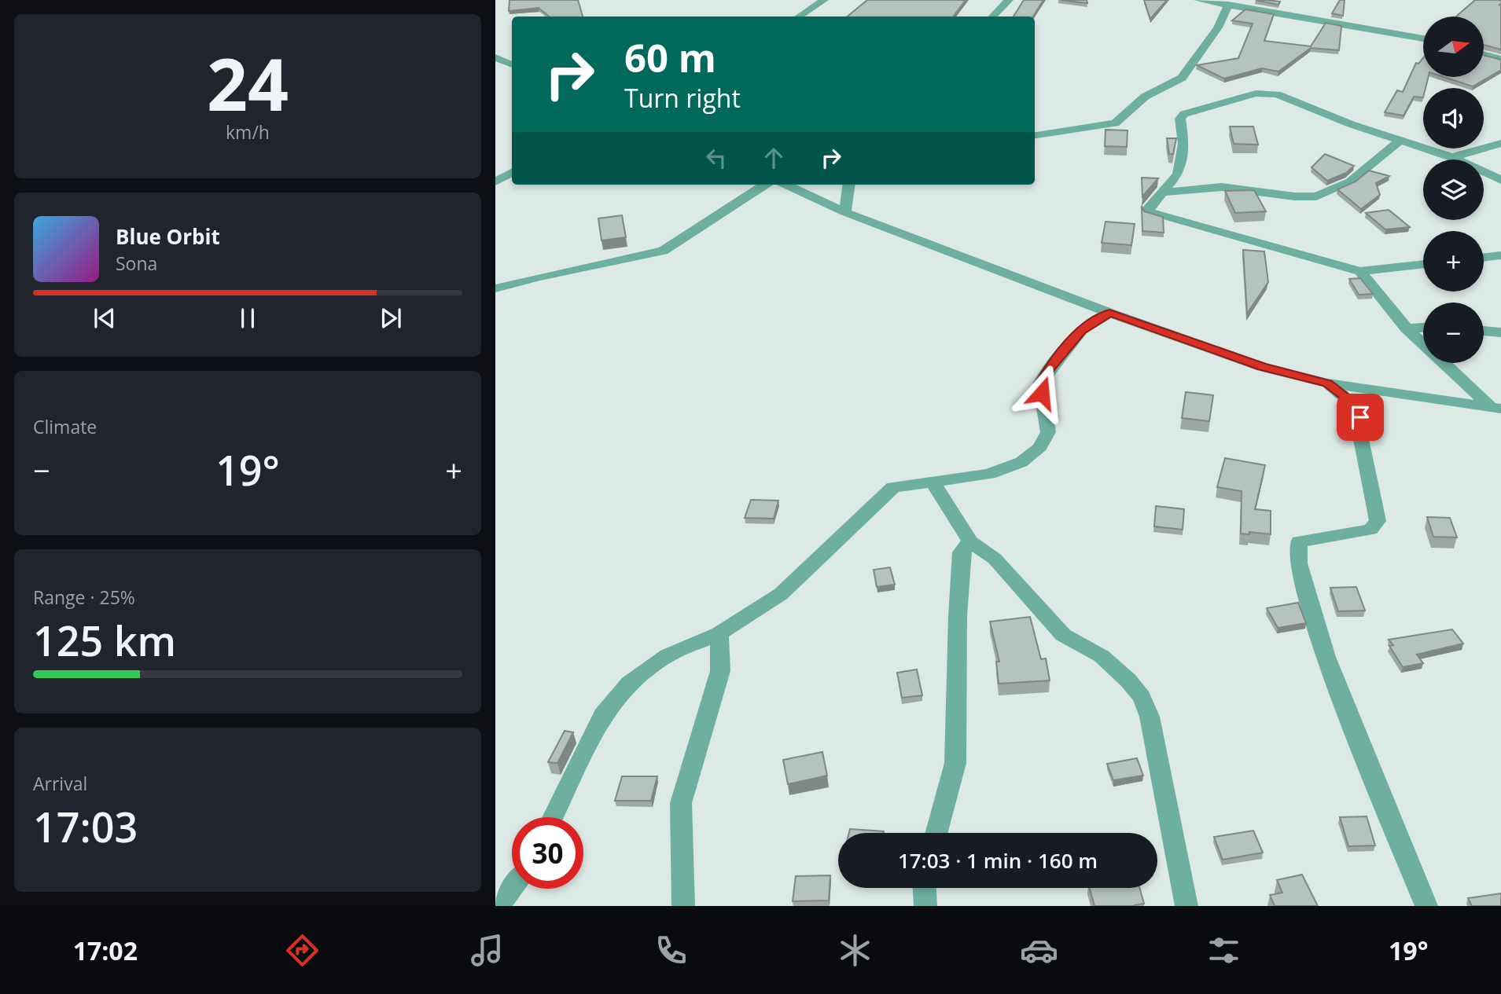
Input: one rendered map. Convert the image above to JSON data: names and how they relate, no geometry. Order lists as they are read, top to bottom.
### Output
{
  "north": "right",
  "page": {
    "tile": [
      ["24", "km/h"],
      "Climate",
      ["Range · 25%", "125 km"],
      ["Arrival", "17:03"]
    ],
    "map_buttons": ["+", "−"],
    "turn": ["60 m", "Turn right"],
    "song": ["Blue Orbit", "Sona"],
    "heat": ["−", "19°", "+"],
    "limit": "30",
    "trip": "17:03 · 1 min · 160 m",
    "tabs": ["17:02", "19°"]
  }
}
